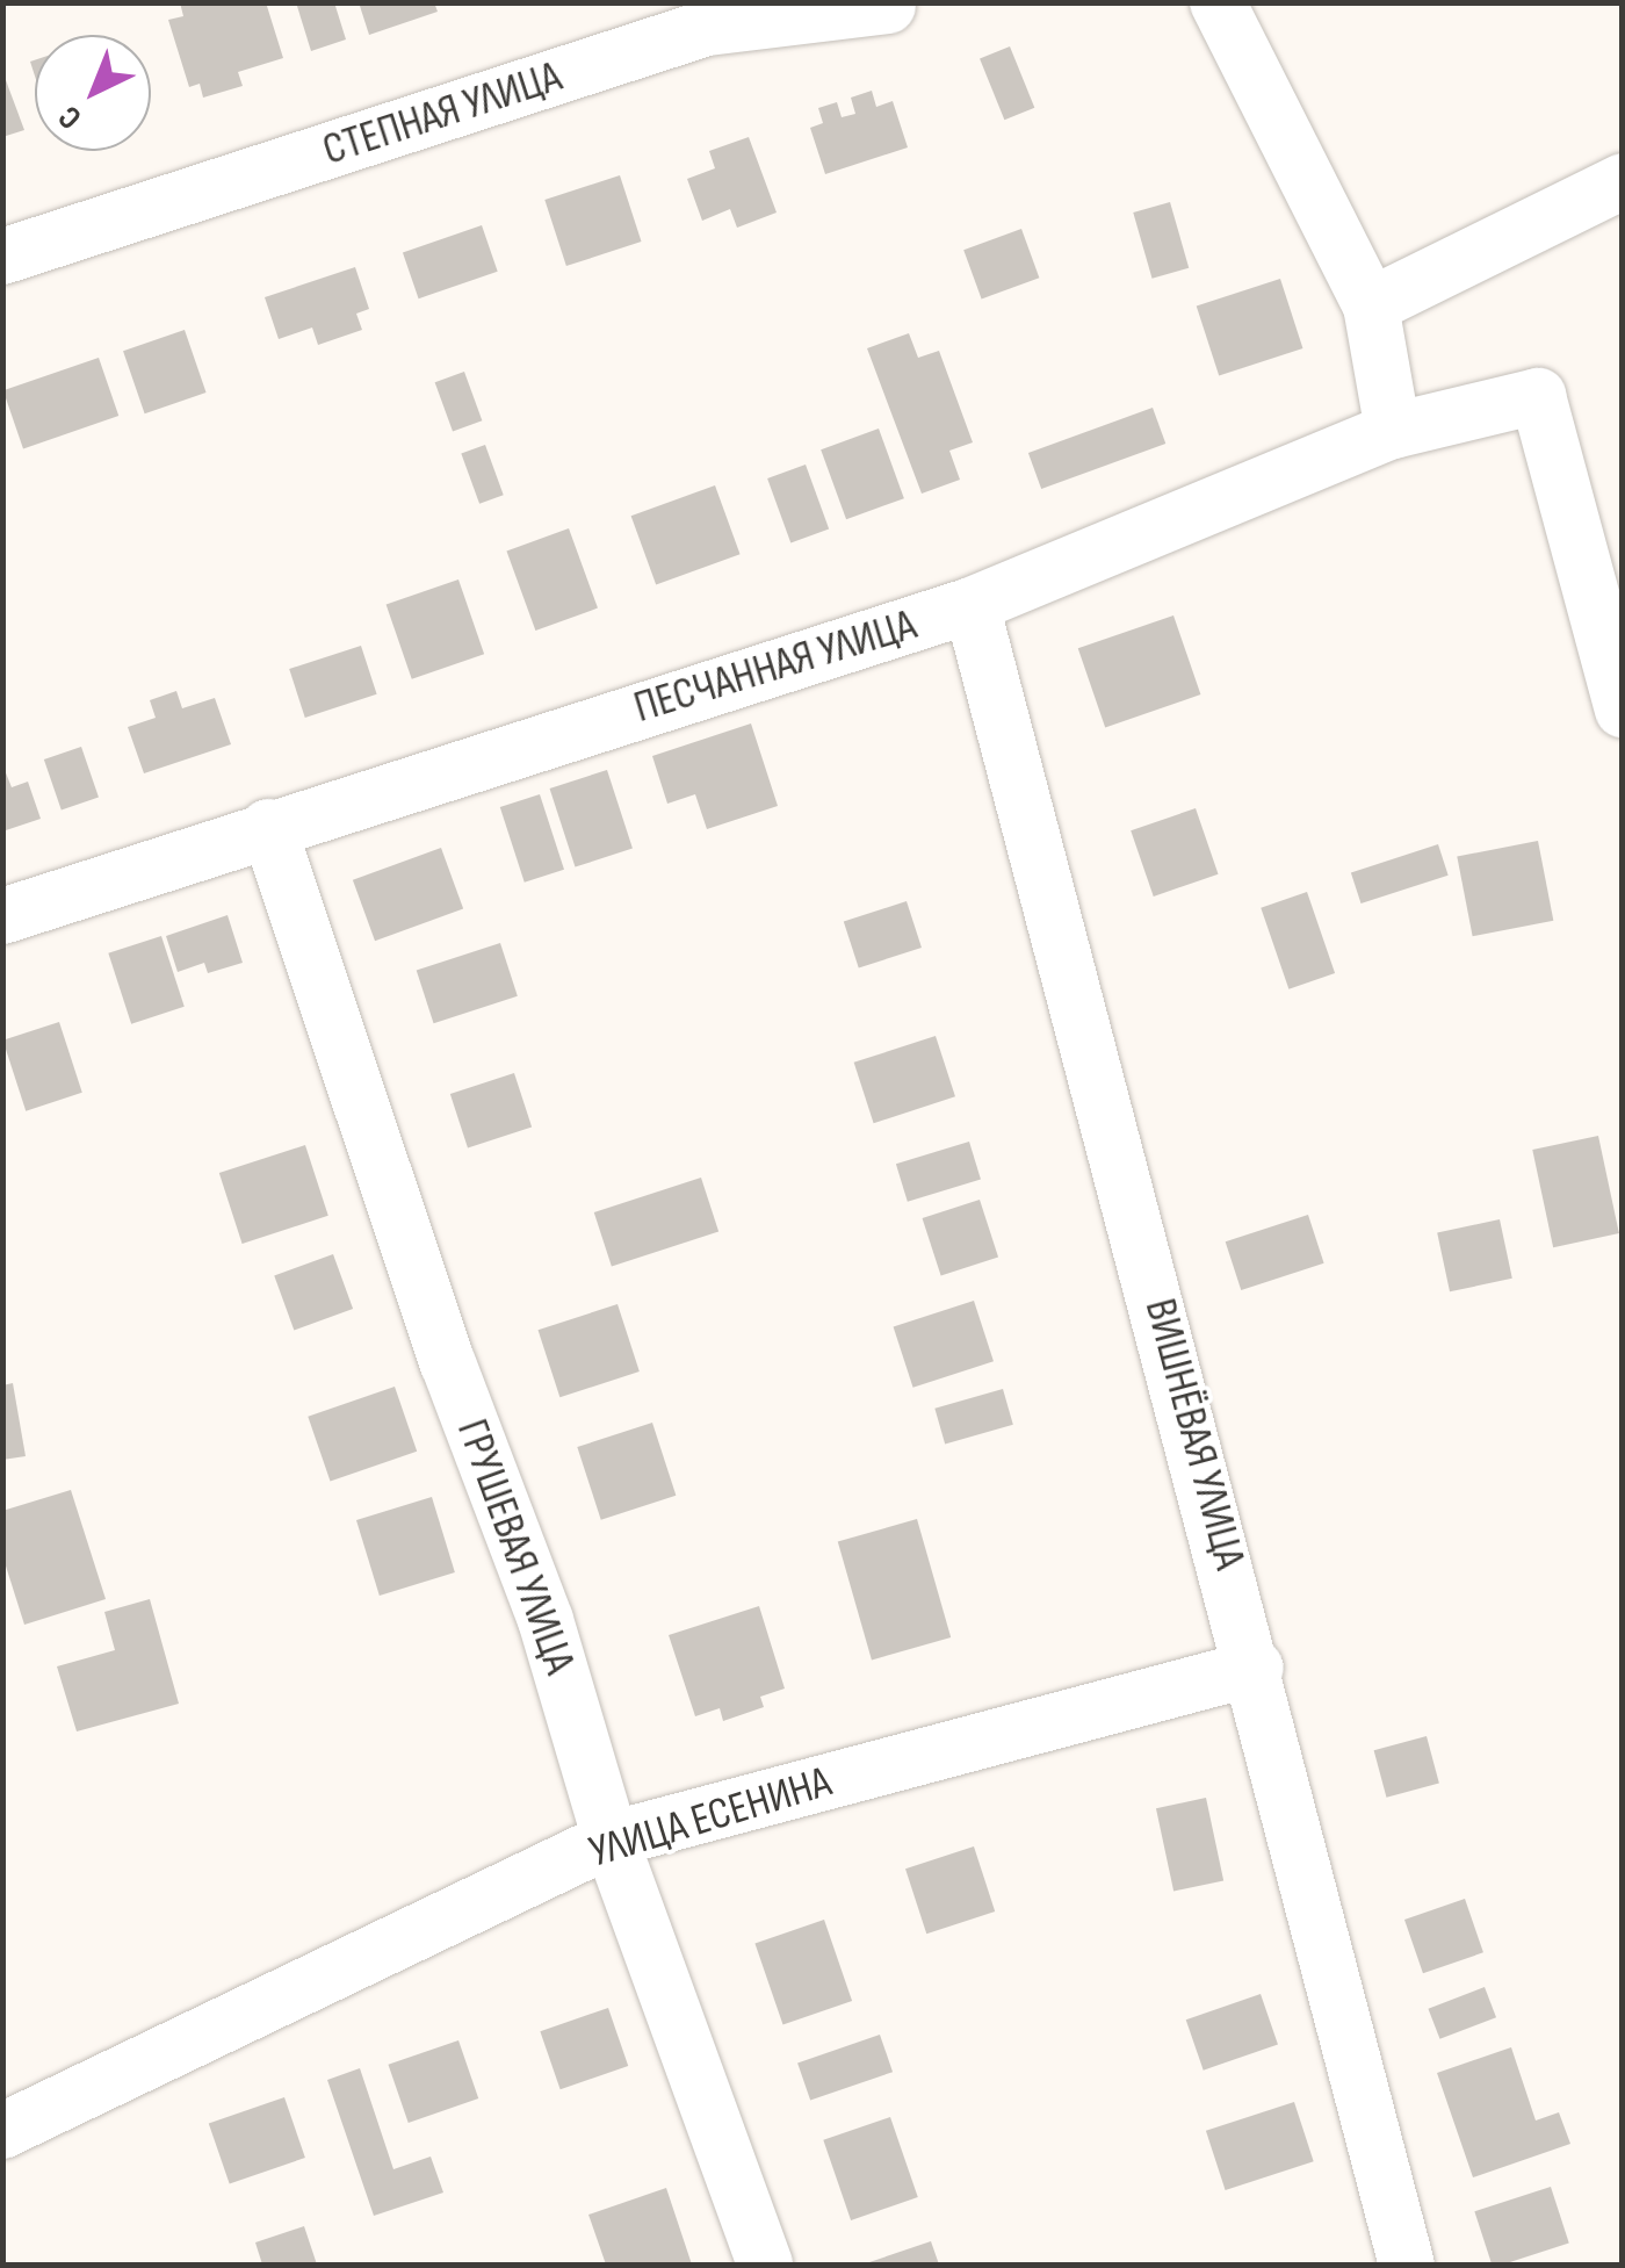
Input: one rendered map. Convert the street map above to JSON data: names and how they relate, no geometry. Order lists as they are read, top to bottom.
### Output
{
  "streets": {
    "street": [
      "СТЕПНАЯ УЛИЦА",
      "ПЕСЧАННАЯ УЛИЦА",
      "ВИШНЁВАЯ УЛИЦА",
      "ГРУШЕВАЯ УЛИЦА",
      "УЛИЦА ЕСЕНИНА"
    ]
  },
  "crossings": [
    ["ПЕСЧАННАЯ УЛИЦА", "ВИШНЁВАЯ УЛИЦА"],
    ["ПЕСЧАННАЯ УЛИЦА", "ГРУШЕВАЯ УЛИЦА"],
    ["ВИШНЁВАЯ УЛИЦА", "УЛИЦА ЕСЕНИНА"],
    ["ГРУШЕВАЯ УЛИЦА", "УЛИЦА ЕСЕНИНА"]
  ],
  "north": "bottom left"
}
